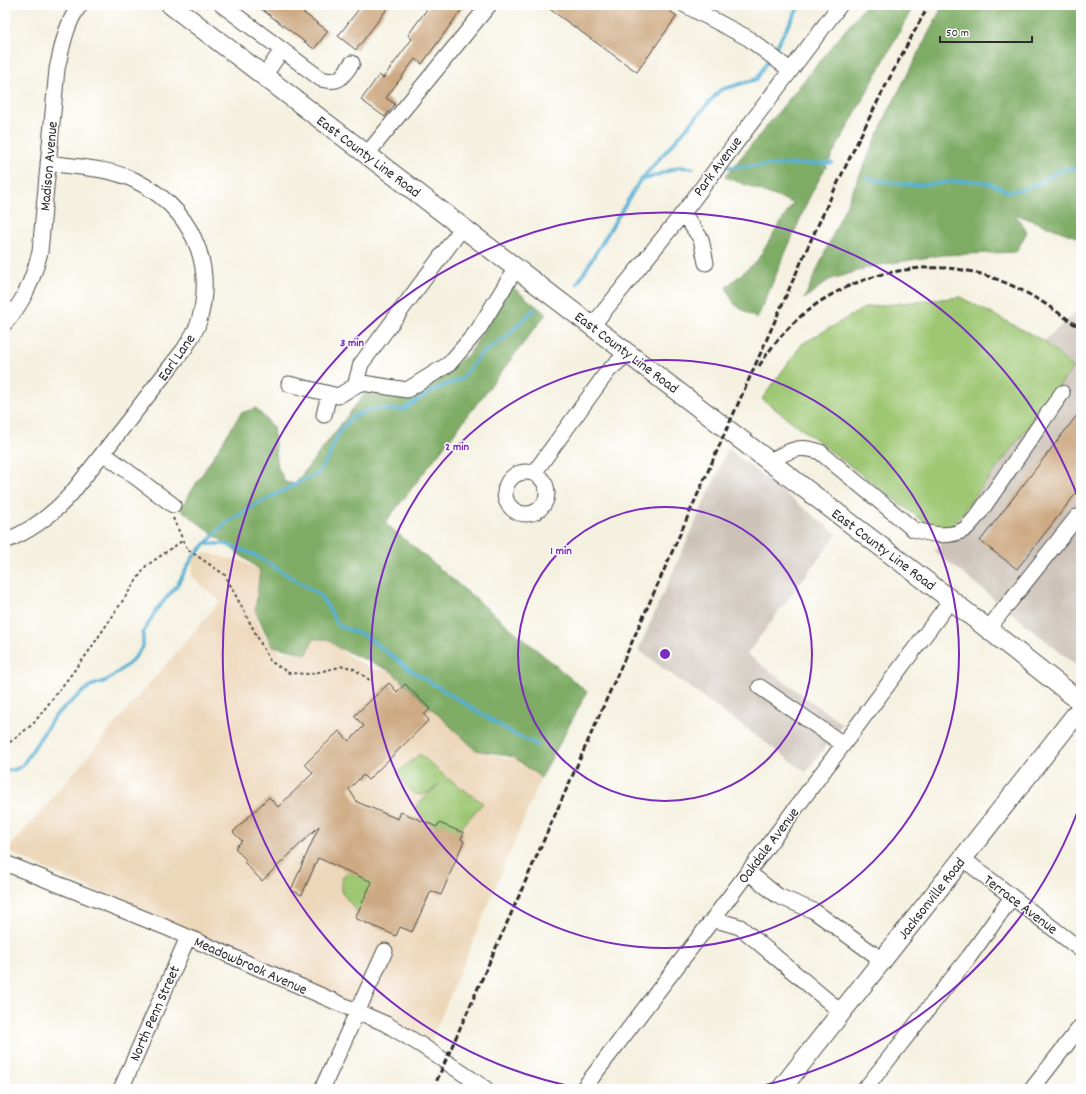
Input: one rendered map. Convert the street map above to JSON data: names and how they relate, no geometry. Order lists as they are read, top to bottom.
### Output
{
  "streets": {
    "main road": ["East County Line Road", "Jacksonville Road"],
    "street": [
      "Madison Avenue",
      "Park Avenue",
      "Earl Lane",
      "Oakdale Avenue",
      "Terrace Avenue",
      "Meadowbrook Avenue",
      "North Penn Street"
    ]
  },
  "crossings": [
    ["East County Line Road", "Park Avenue"],
    ["East County Line Road", "Oakdale Avenue"],
    ["Madison Avenue", "Earl Lane"],
    ["Jacksonville Road", "Terrace Avenue"],
    ["Meadowbrook Avenue", "North Penn Street"]
  ],
  "scale_bar": "50 m",
  "rings": ["3 min", "2 min", "1 min"]
}
